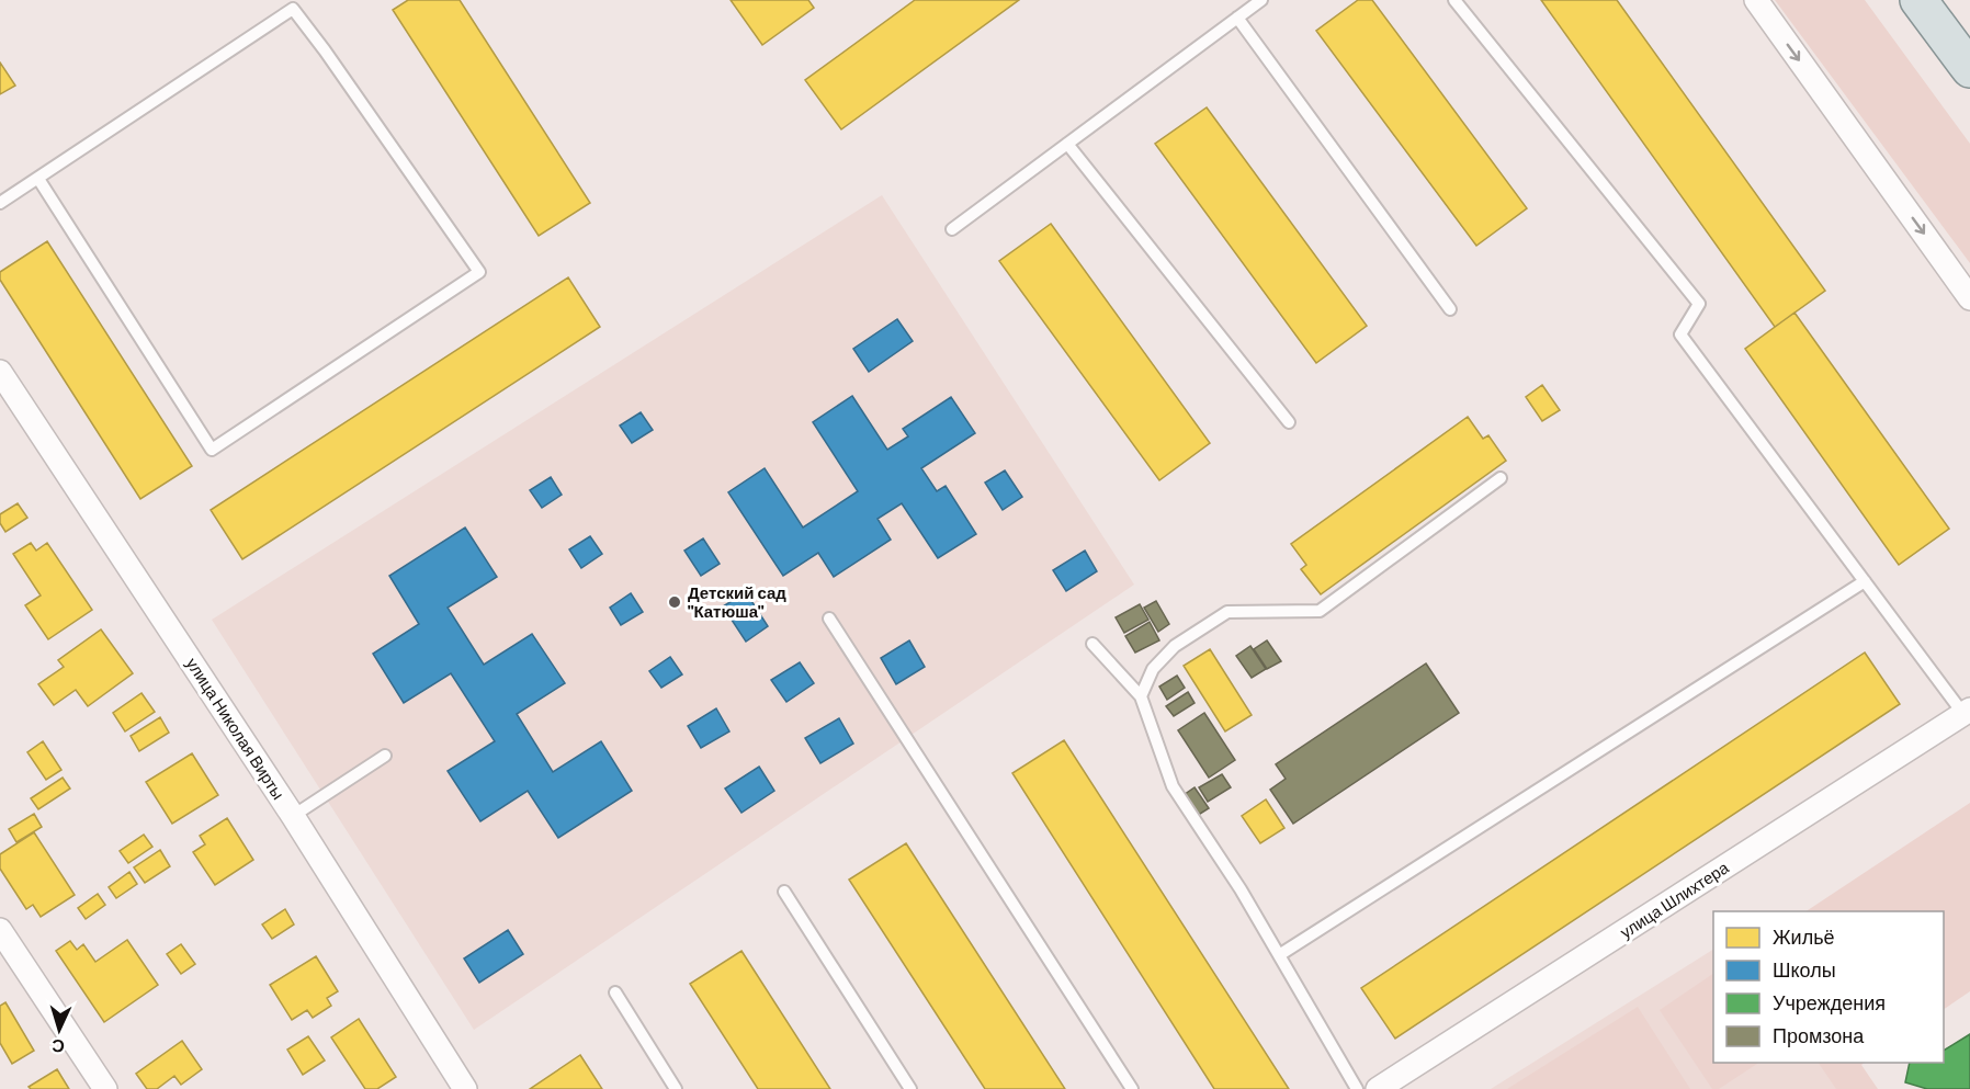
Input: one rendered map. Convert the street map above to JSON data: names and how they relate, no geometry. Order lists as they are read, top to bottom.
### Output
{
  "streets": {
    "street": ["улица Николая Вирты", "улица Шлихтера"]
  },
  "places": ["Детский сад \"Катюша\""],
  "legend": [
    "Жильё",
    "Школы",
    "Учреждения",
    "Промзона"
  ],
  "north": "bottom"
}
